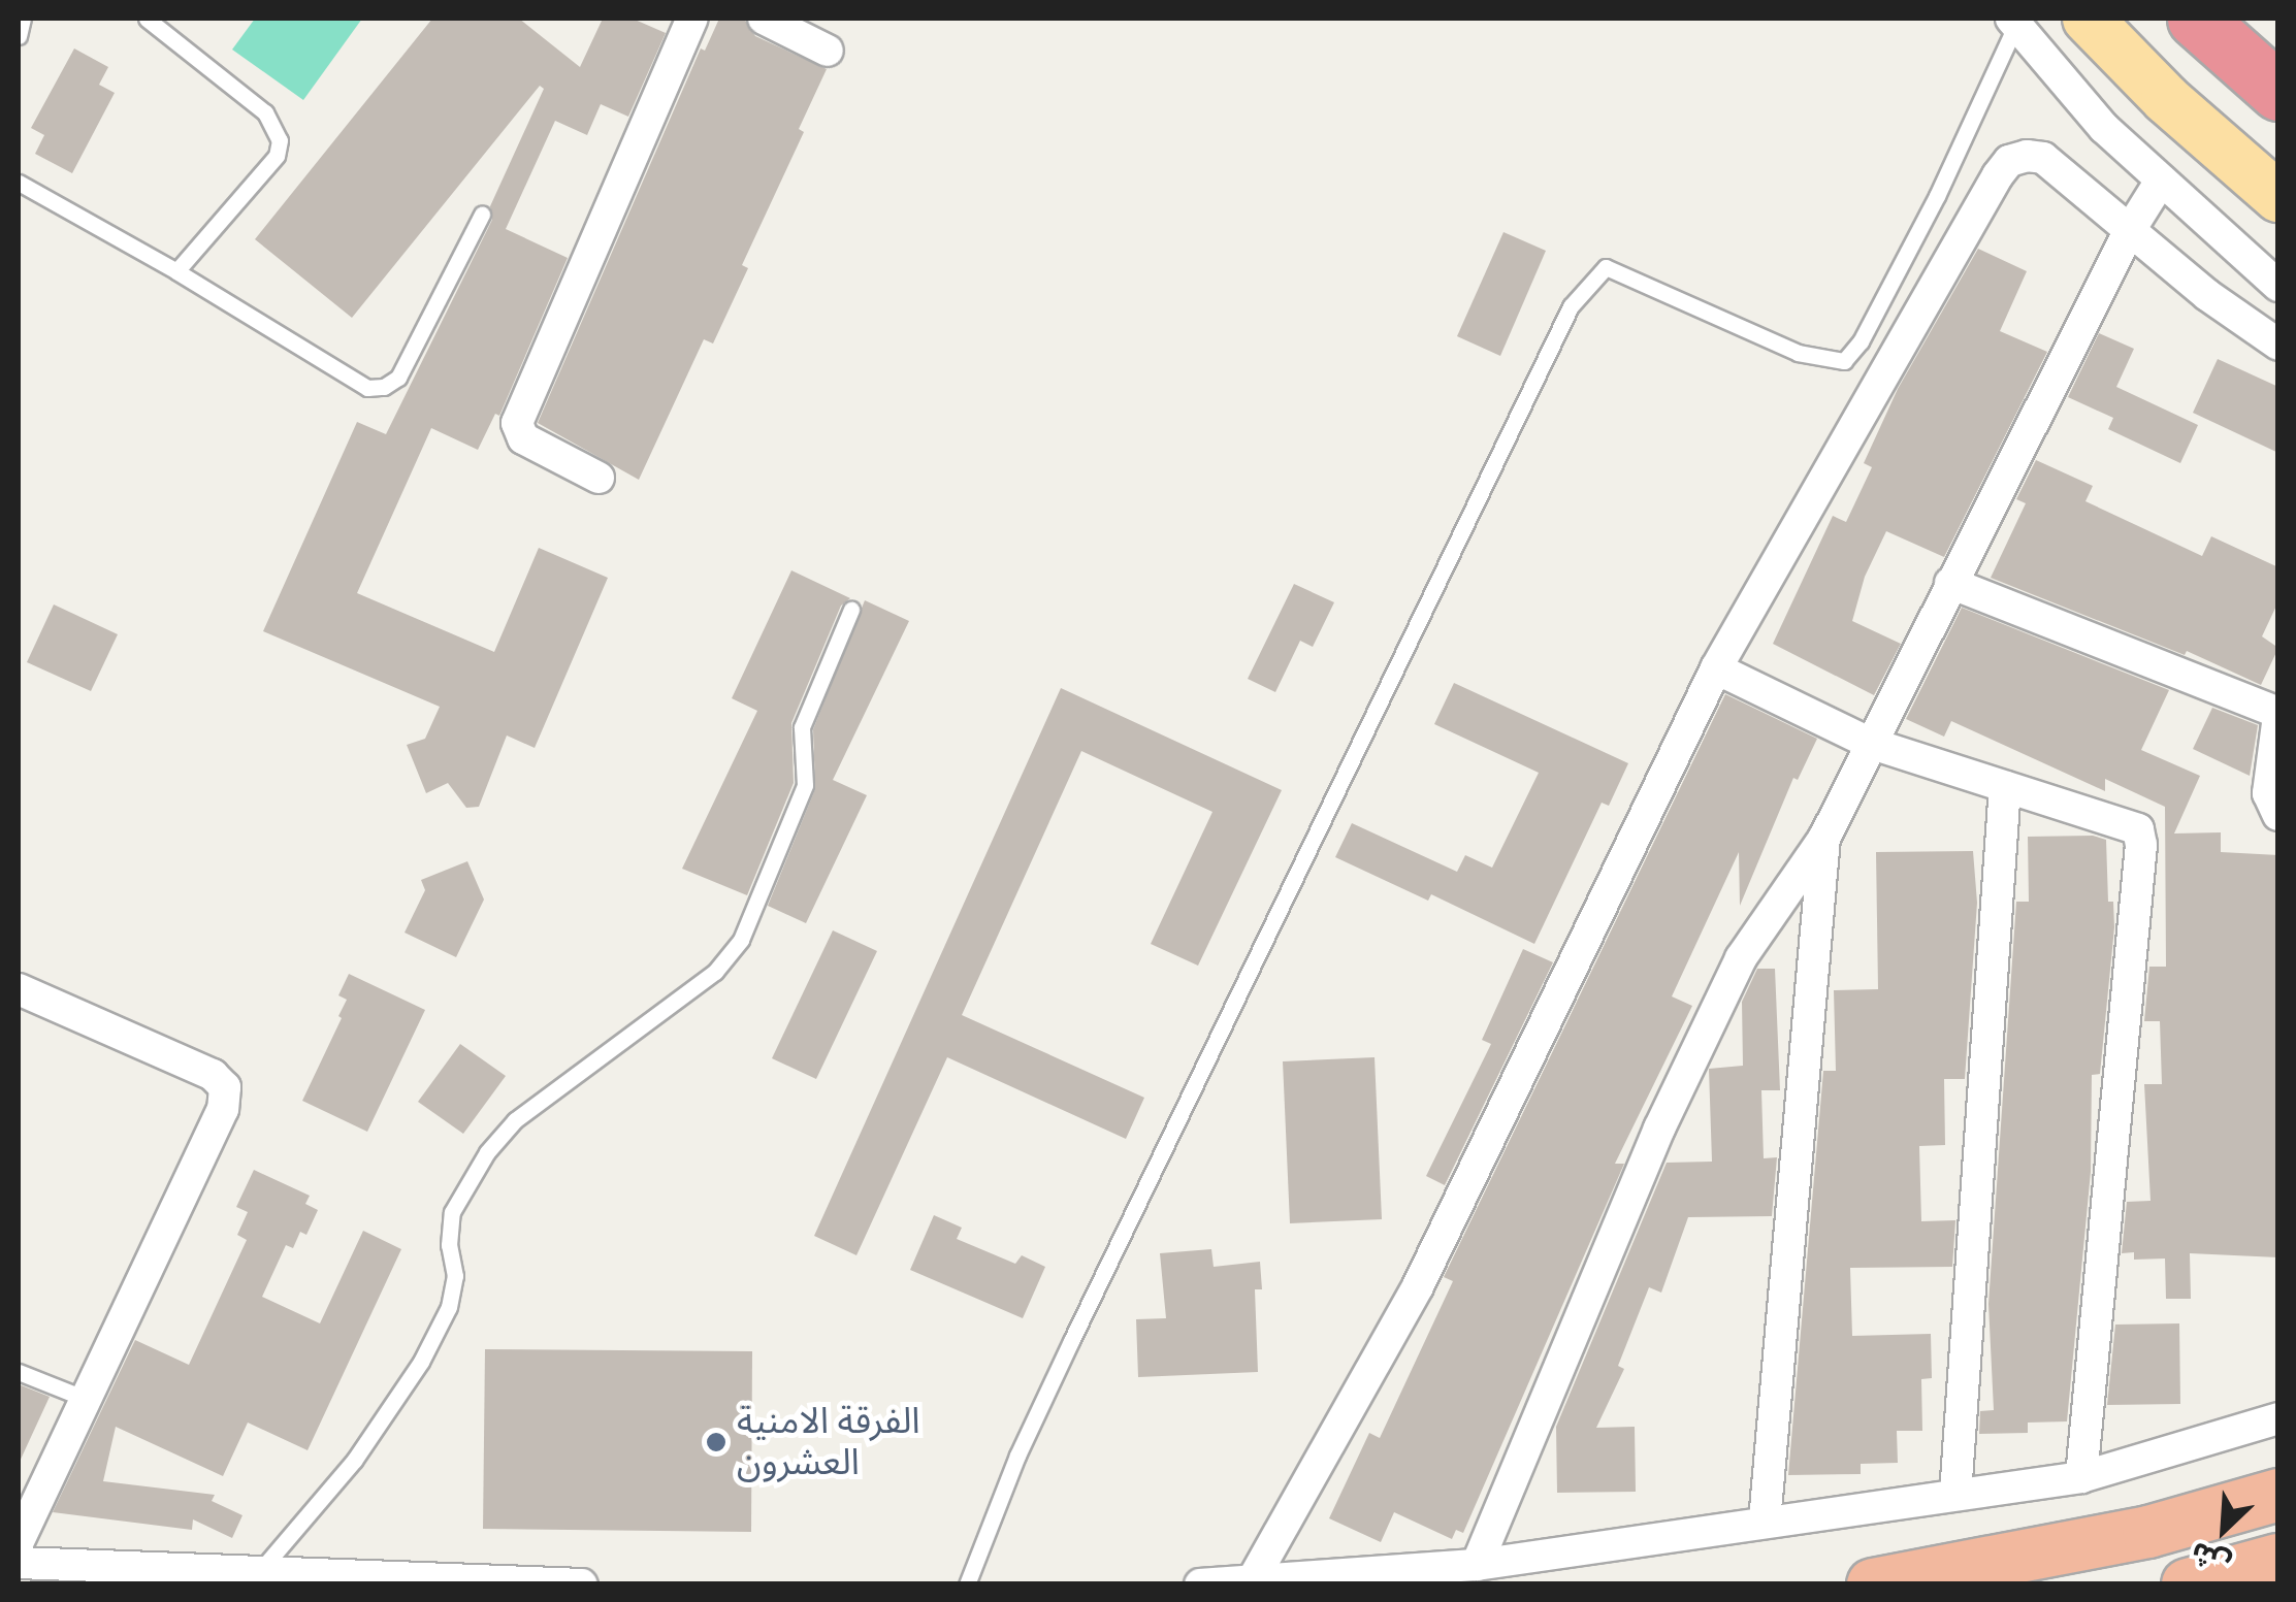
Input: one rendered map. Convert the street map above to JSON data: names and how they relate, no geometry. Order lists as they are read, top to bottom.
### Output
{
  "places": ["الفرقة الامنية العشرون"],
  "north": "bottom left"
}
